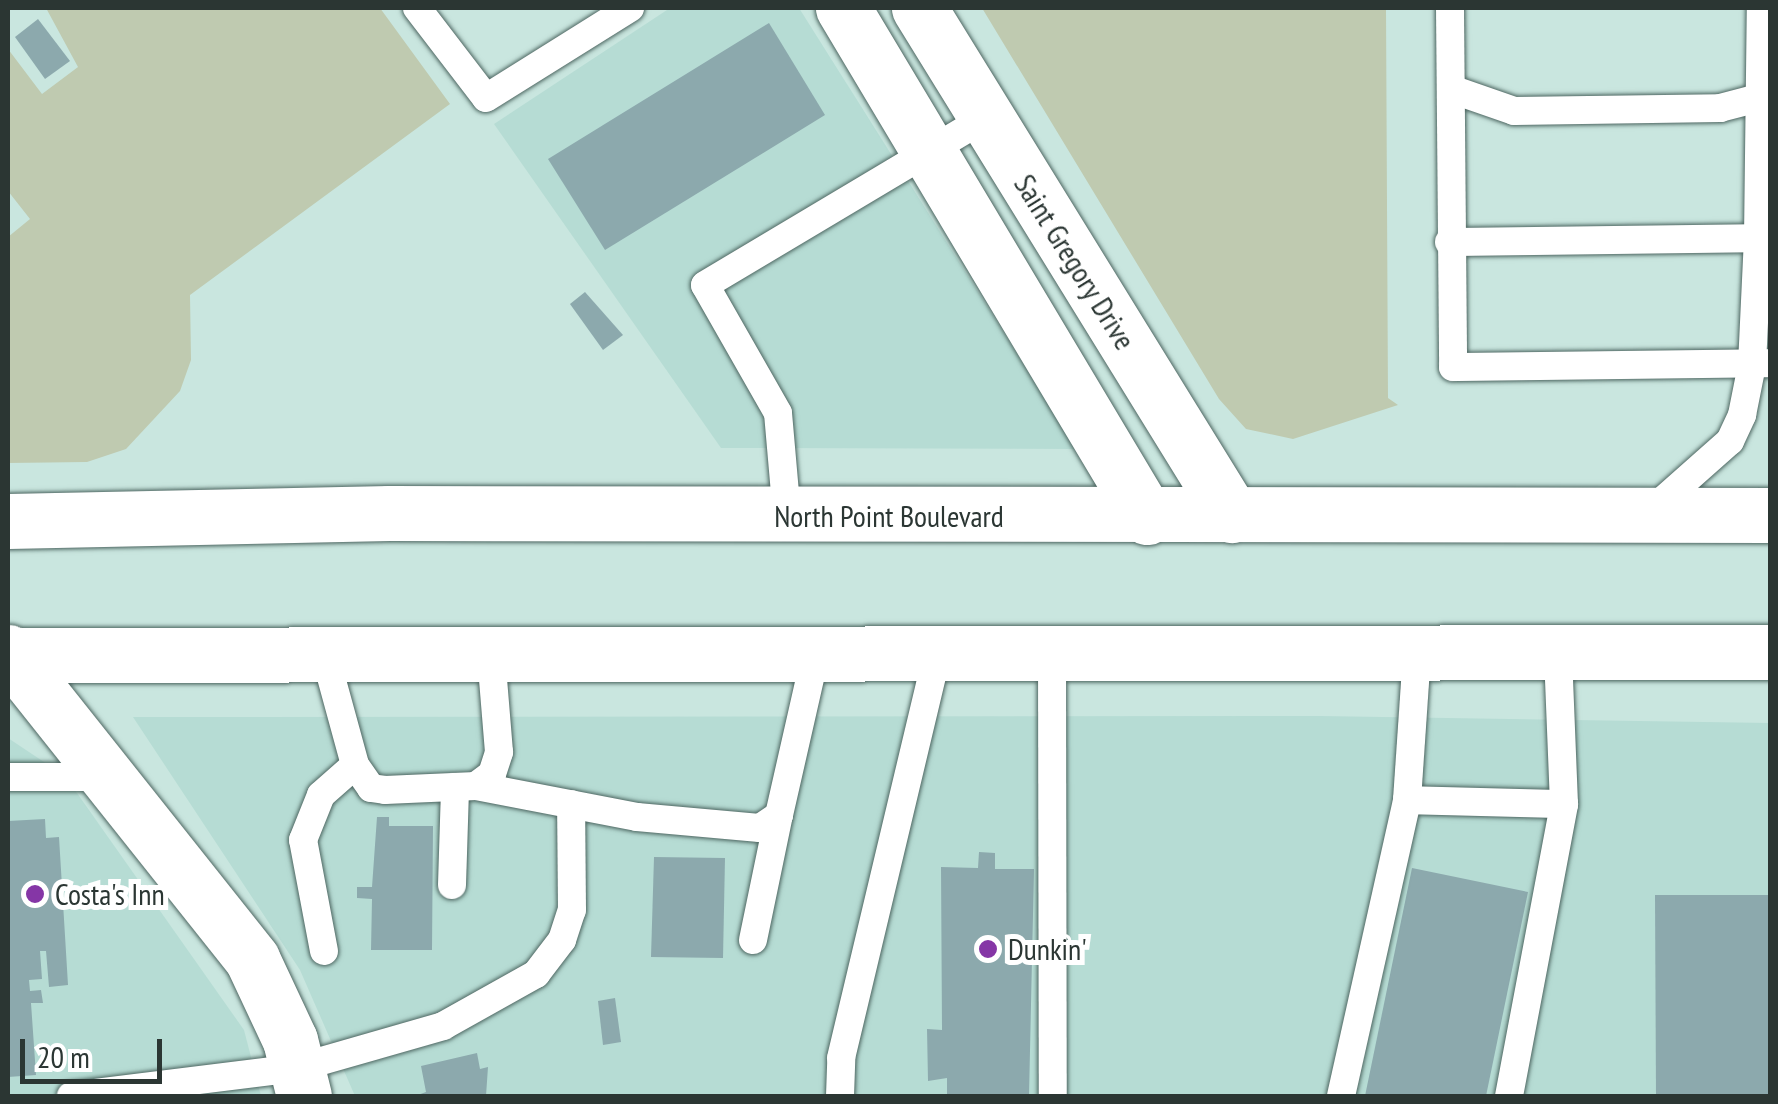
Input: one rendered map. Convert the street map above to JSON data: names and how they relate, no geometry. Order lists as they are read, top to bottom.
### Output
{
  "streets": {
    "main road": ["Saint Gregory Drive", "North Point Boulevard"]
  },
  "crossings": [
    ["Saint Gregory Drive", "North Point Boulevard"]
  ],
  "places": ["Costa's Inn", "Dunkin'"],
  "scale_bar": "20 m"
}
